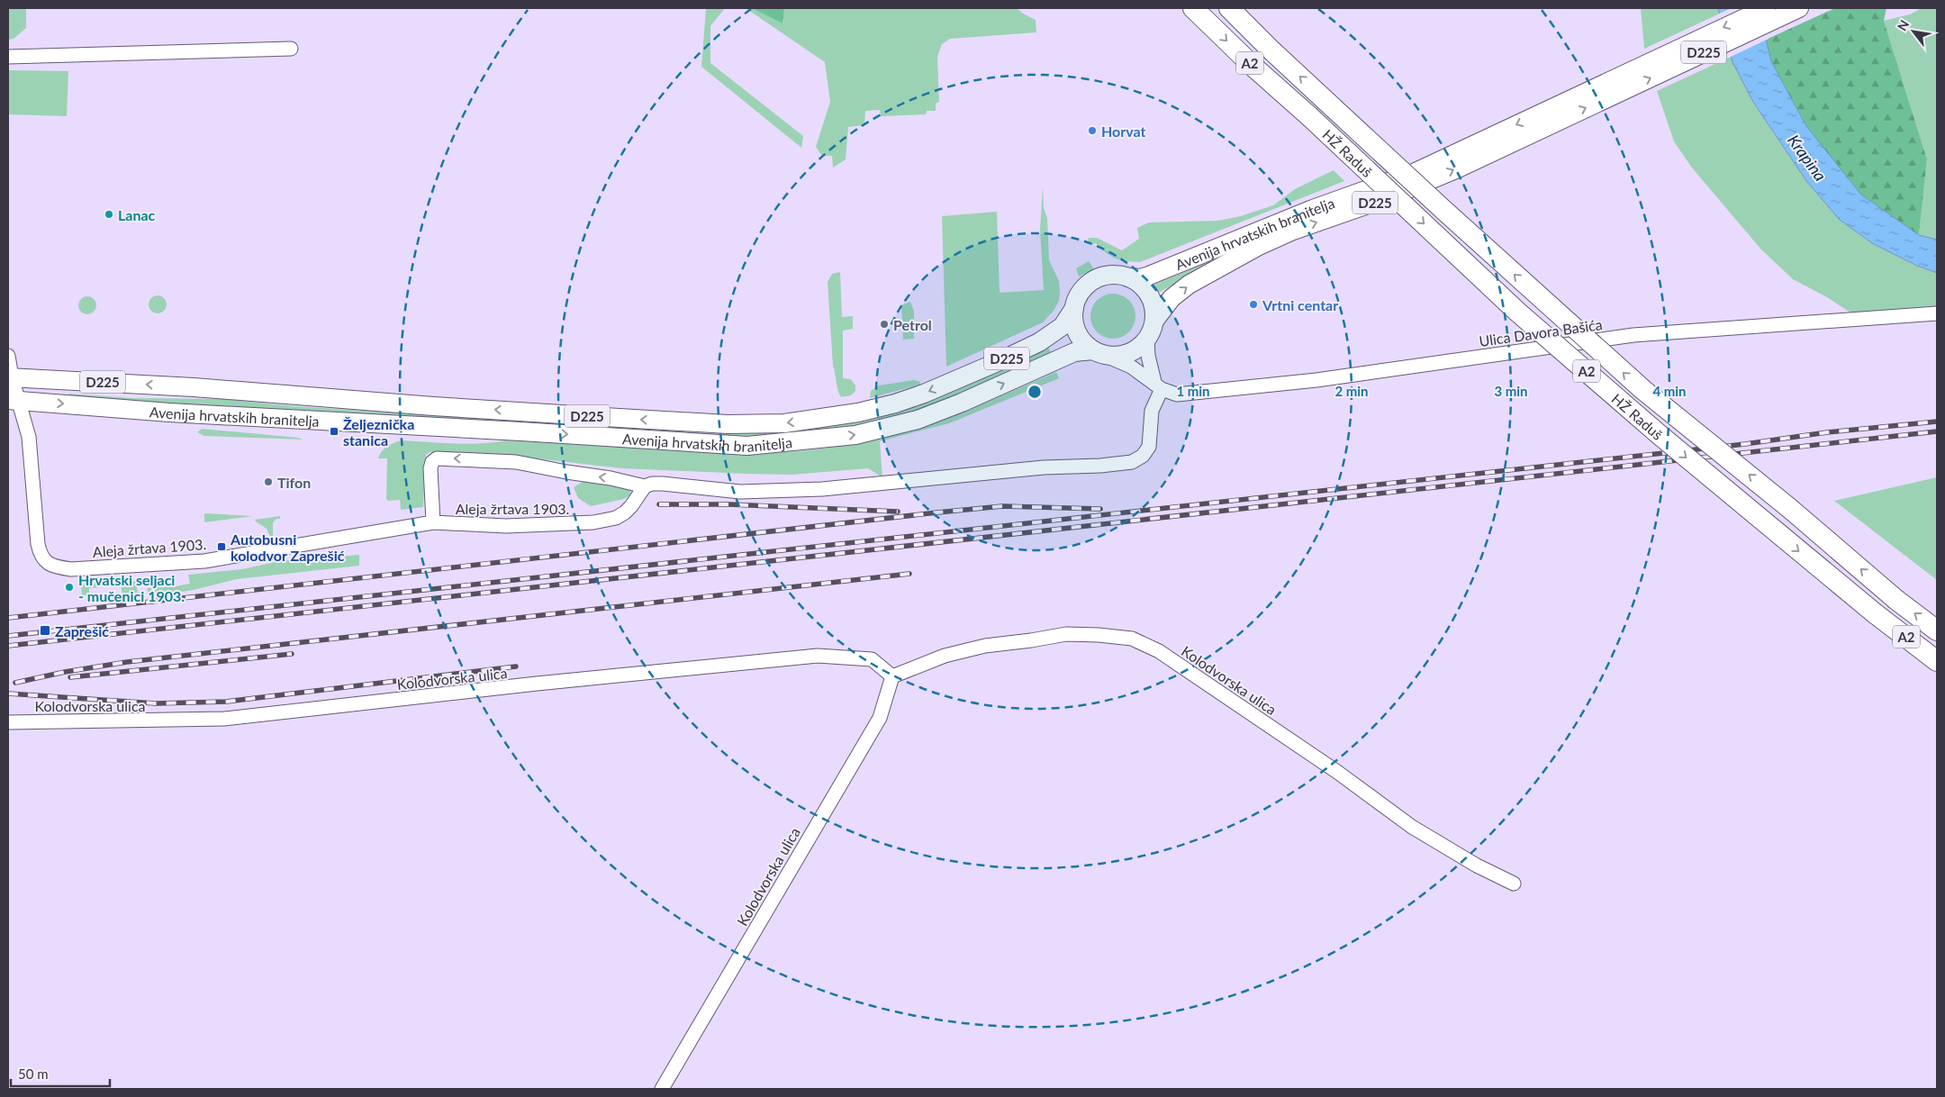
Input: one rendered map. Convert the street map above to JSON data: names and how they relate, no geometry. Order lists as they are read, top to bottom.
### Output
{
  "streets": {
    "highway": ["A2", "HŽ Raduš"],
    "main road": ["D225", "Avenija hrvatskih branitelja"],
    "street": ["Ulica Davora Bašića", "Aleja žrtava 1903.", "Kolodvorska ulica"]
  },
  "crossings": [
    ["D225", "Avenija hrvatskih branitelja"],
    ["D225", "Ulica Davora Bašića"],
    ["Avenija hrvatskih branitelja", "Ulica Davora Bašića"],
    ["Avenija hrvatskih branitelja", "Aleja žrtava 1903."]
  ],
  "water": ["Krapina"],
  "places": {
    "other": [
      "Horvat",
      "Lanac",
      "Vrtni centar",
      "Petrol",
      "Tifon",
      "Hrvatski seljaci - mučenici 1903."
    ],
    "transit": ["Željeznička stanica", "Autobusni kolodvor Zaprešić", "Zaprešić"]
  },
  "scale_bar": "50 m",
  "north": "top left",
  "rings": [
    "1 min",
    "2 min",
    "3 min",
    "4 min"
  ]
}
